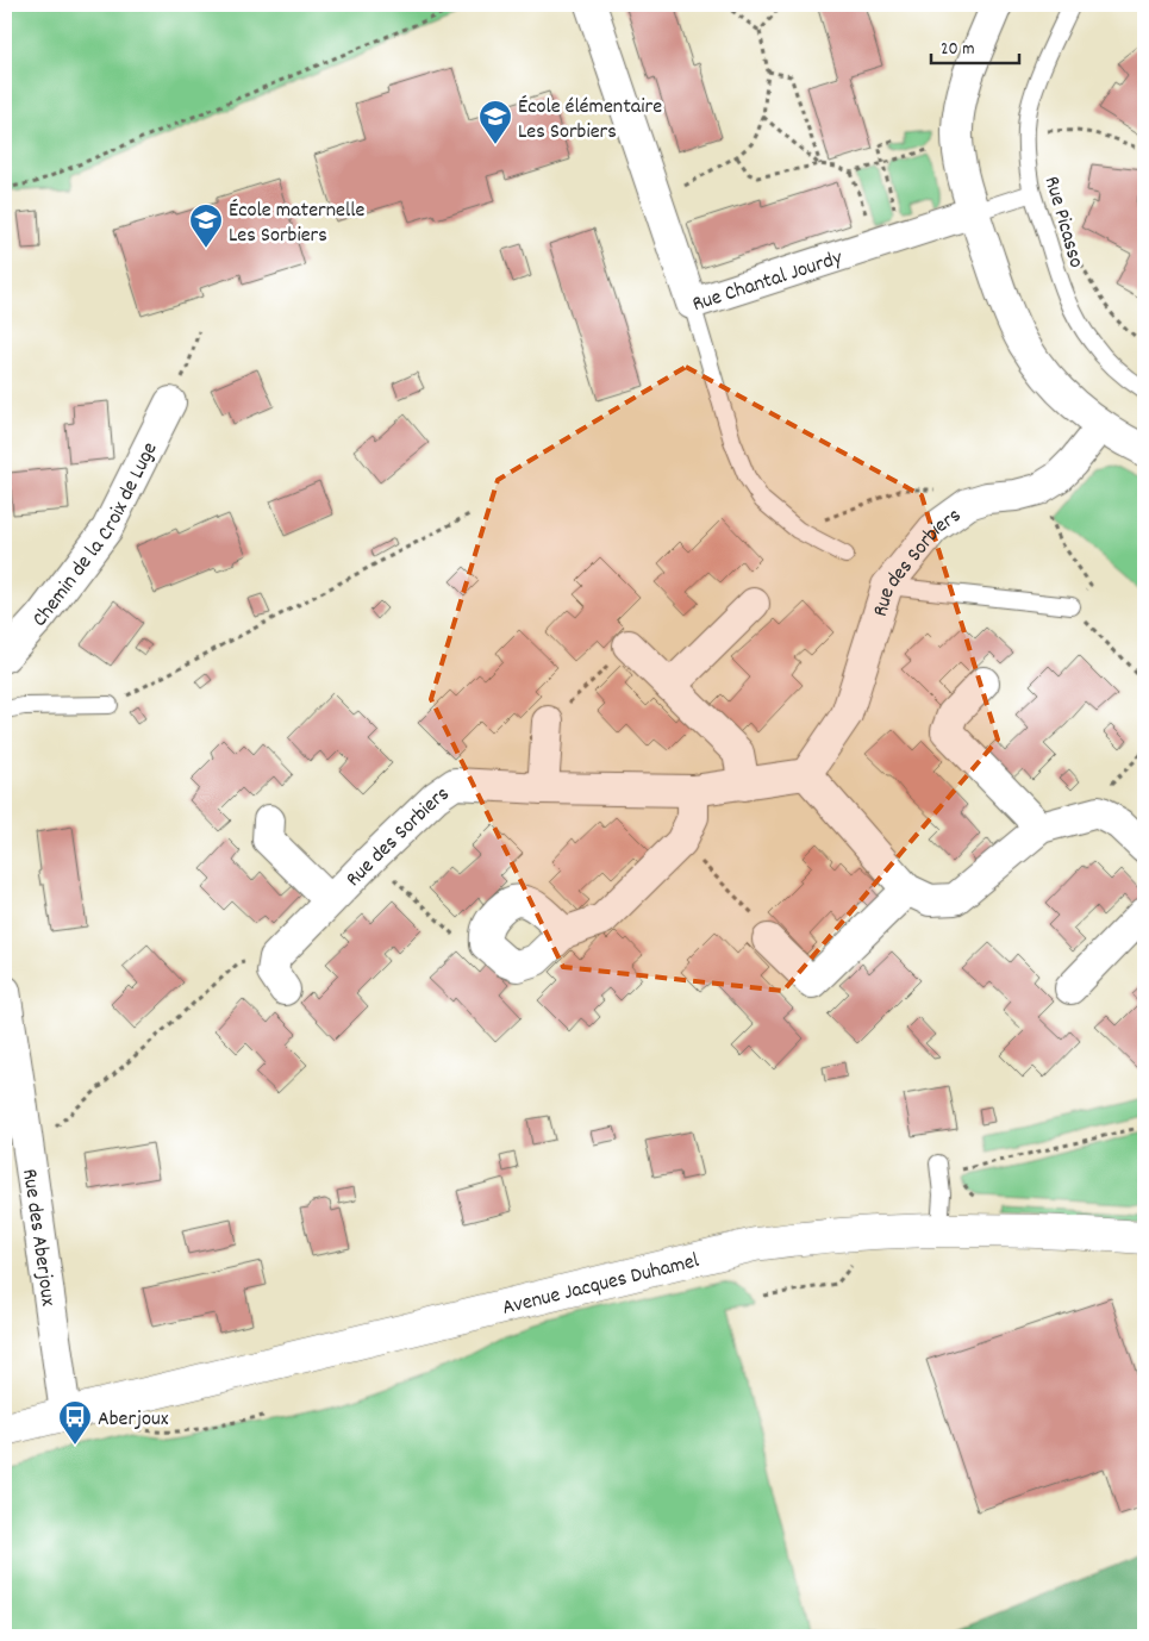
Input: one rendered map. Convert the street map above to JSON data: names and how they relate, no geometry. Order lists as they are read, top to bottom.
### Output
{
  "streets": {
    "main road": ["Avenue Jacques Duhamel"],
    "street": [
      "Rue Chantal Jourdy",
      "Chemin de la Croix de Luge",
      "Rue des Sorbiers",
      "Rue des Aberjoux"
    ],
    "lane": ["Rue Picasso"]
  },
  "crossings": [
    ["Rue des Aberjoux", "Avenue Jacques Duhamel"]
  ],
  "places": {
    "school or university": ["École élémentaire Les Sorbiers", "École maternelle Les Sorbiers"],
    "bus stop": ["Aberjoux"]
  },
  "scale_bar": "20 m"
}
